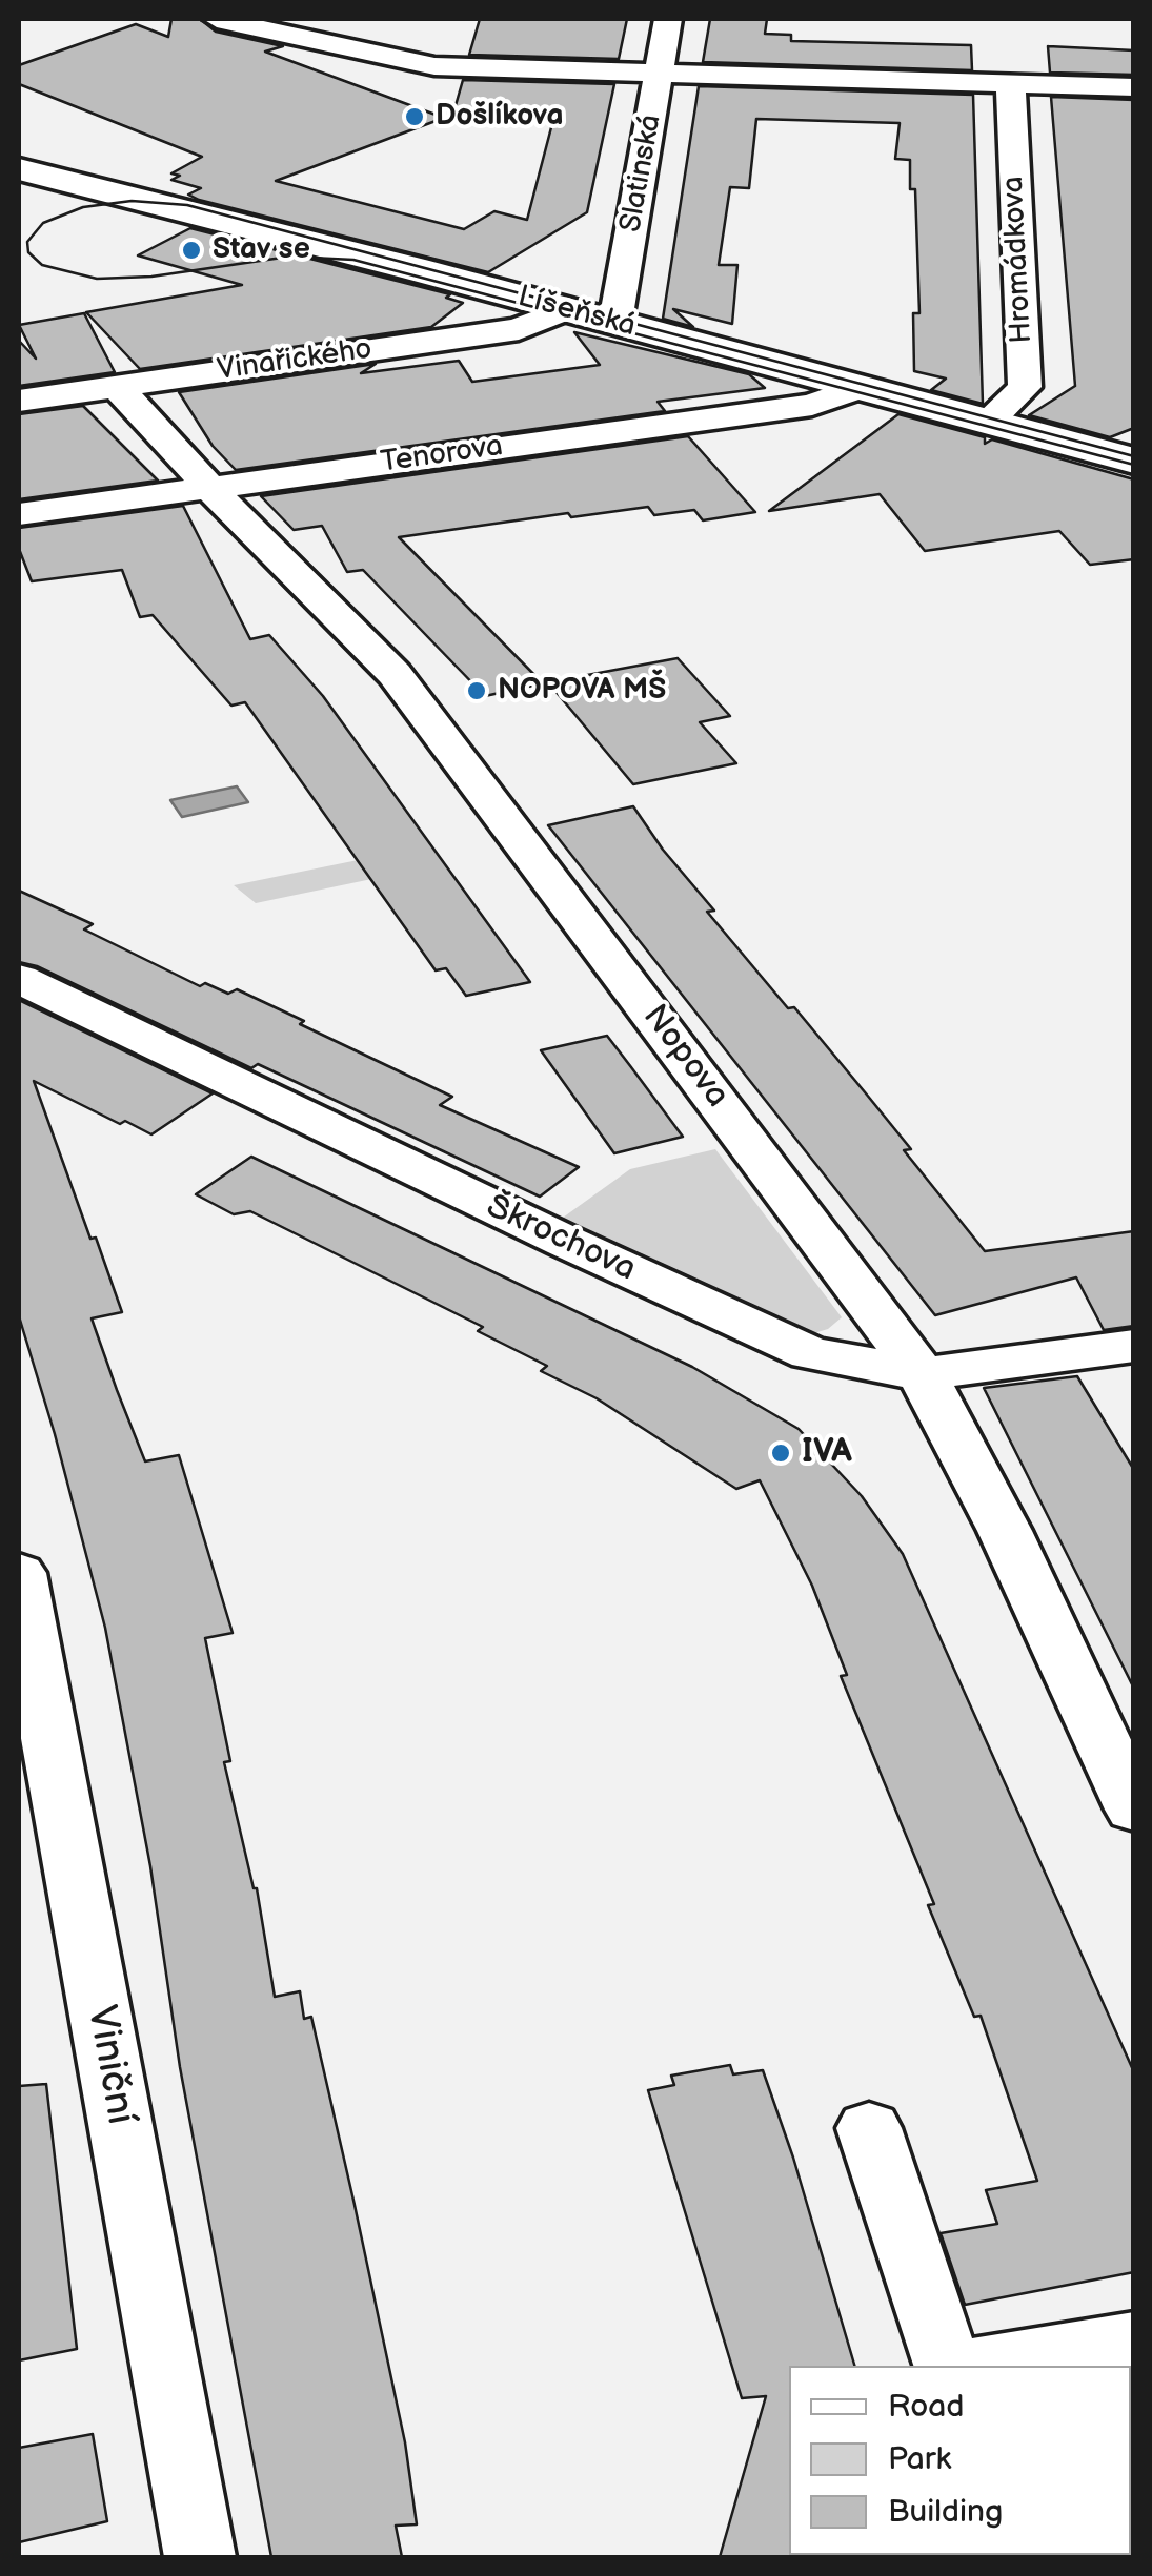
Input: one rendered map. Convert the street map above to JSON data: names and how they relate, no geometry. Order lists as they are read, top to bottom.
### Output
{
  "streets": {
    "street": [
      "Slatinská",
      "Hromádkova",
      "Líšeňská",
      "Vinařického",
      "Tenorova",
      "Nopova",
      "Škrochova",
      "Viniční"
    ]
  },
  "crossings": [
    ["Slatinská", "Líšeňská"],
    ["Slatinská", "Vinařického"],
    ["Hromádkova", "Líšeňská"],
    ["Líšeňská", "Vinařického"],
    ["Líšeňská", "Tenorova"],
    ["Vinařického", "Nopova"],
    ["Tenorova", "Nopova"],
    ["Nopova", "Škrochova"]
  ],
  "places": [
    "Došlíkova",
    "Stav se",
    "NOPOVA MŠ",
    "IVA"
  ],
  "legend": ["Road", "Park", "Building"]
}
